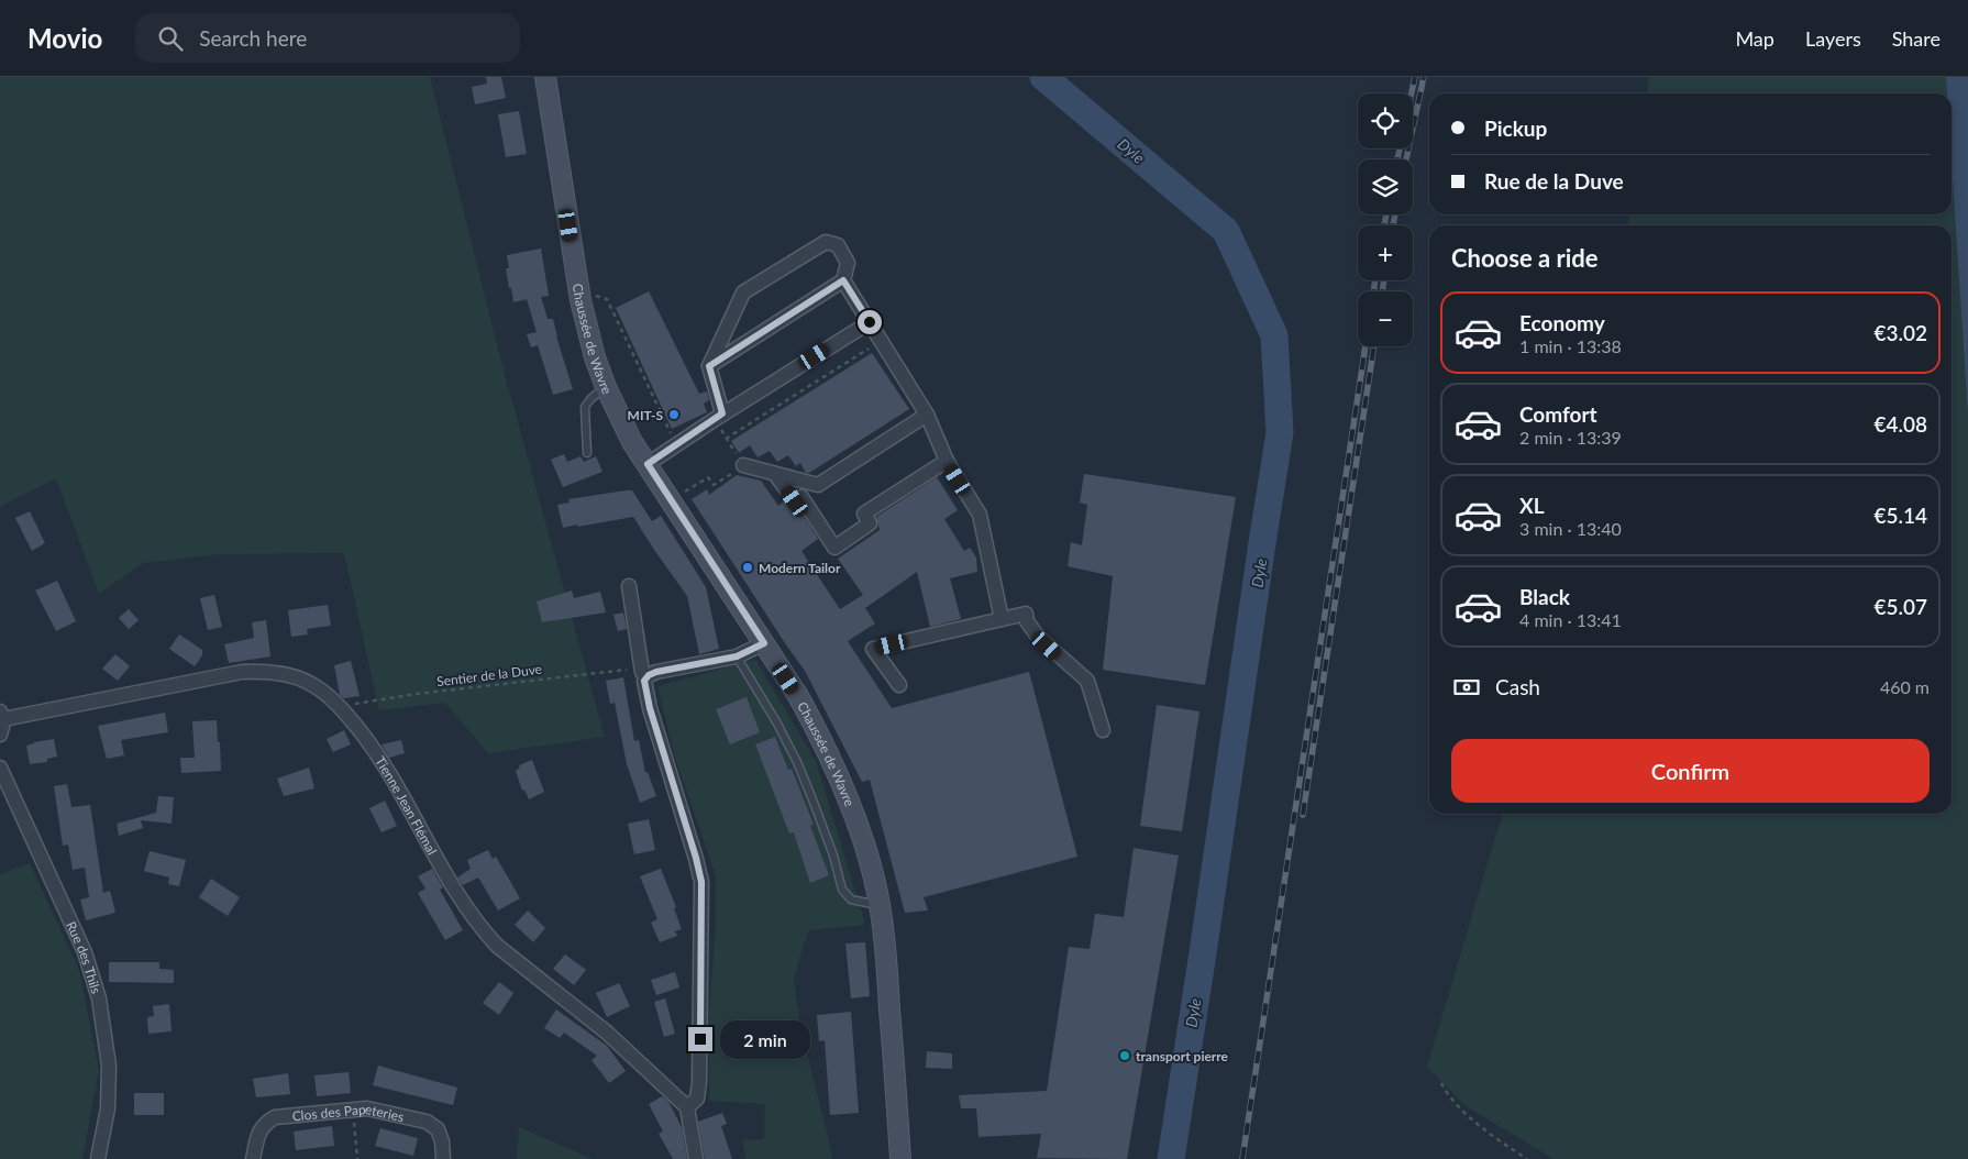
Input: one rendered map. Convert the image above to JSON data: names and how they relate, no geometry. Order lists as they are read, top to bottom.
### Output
{
  "streets": {
    "main road": ["Chaussée de Wavre"],
    "street": ["Tienne Jean Flémal", "Rue des Thils", "Clos des Papeteries"],
    "path": ["Sentier de la Duve"]
  },
  "crossings": [
    ["Sentier de la Duve", "Tienne Jean Flémal"]
  ],
  "water": ["Dyle"],
  "places": ["MIT-S", "Modern Tailor", "transport pierre"],
  "page": {
    "header": "Movio",
    "search": "Search here",
    "nav": ["Map", "Layers", "Share"],
    "map_buttons": ["+", "−"],
    "banner": ["Pickup", "Rue de la Duve"],
    "heading": "Choose a ride",
    "list": [
      {
        "name": "Economy",
        "note": "1 min · 13:38",
        "value": "€3.02"
      },
      {
        "name": "Comfort",
        "note": "2 min · 13:39",
        "value": "€4.08"
      },
      {
        "name": "XL",
        "note": "3 min · 13:40",
        "value": "€5.14"
      },
      {
        "name": "Black",
        "note": "4 min · 13:41",
        "value": "€5.07"
      }
    ],
    "pay": ["Cash", "460 m"],
    "buttons": "Confirm",
    "bubble": "2 min"
  }
}
